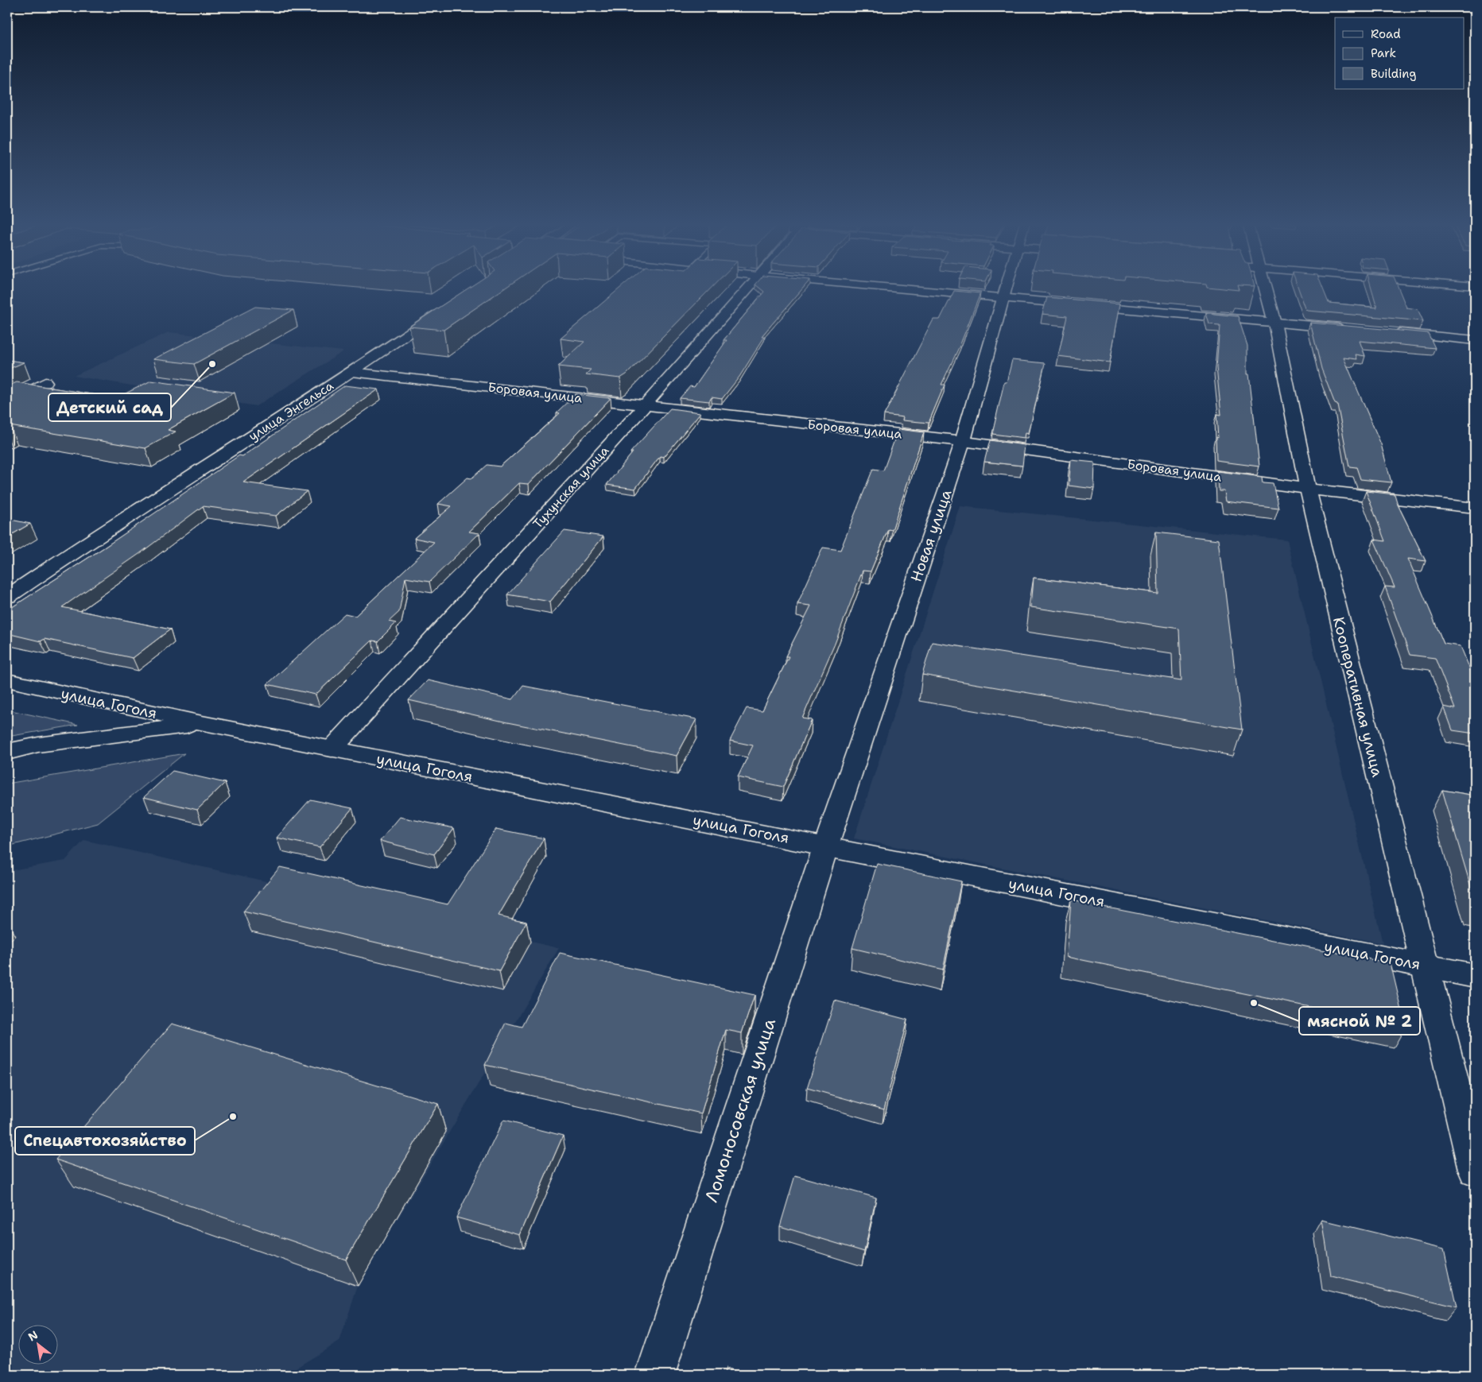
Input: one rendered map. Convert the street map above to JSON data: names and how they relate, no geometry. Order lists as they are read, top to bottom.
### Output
{
  "streets": {
    "street": [
      "Боровая улица",
      "улица Энгельса",
      "Тухунская улица",
      "Новая улица",
      "Кооперативная улица",
      "улица Гоголя",
      "Ломоносовская улица"
    ]
  },
  "crossings": [
    ["Боровая улица", "улица Энгельса"],
    ["Боровая улица", "Тухунская улица"],
    ["Боровая улица", "Новая улица"],
    ["Боровая улица", "Кооперативная улица"],
    ["Тухунская улица", "улица Гоголя"],
    ["Новая улица", "улица Гоголя"],
    ["Новая улица", "Ломоносовская улица"],
    ["Кооперативная улица", "улица Гоголя"],
    ["улица Гоголя", "Ломоносовская улица"]
  ],
  "places": ["Детский сад", "мясной № 2", "Спецавтохозяйство"],
  "legend": ["Road", "Park", "Building"],
  "north": "top left"
}
